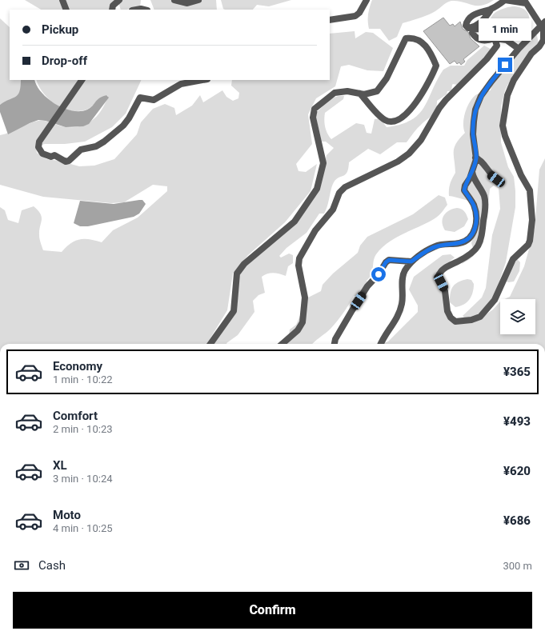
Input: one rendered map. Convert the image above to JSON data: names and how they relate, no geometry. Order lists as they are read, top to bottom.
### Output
{
  "page": {
    "banner": ["Pickup", "Drop-off"],
    "bubble": "1 min",
    "list": [
      {
        "name": "Economy",
        "note": "1 min · 10:22",
        "value": "¥365"
      },
      {
        "name": "Comfort",
        "note": "2 min · 10:23",
        "value": "¥493"
      },
      {
        "name": "XL",
        "note": "3 min · 10:24",
        "value": "¥620"
      },
      {
        "name": "Moto",
        "note": "4 min · 10:25",
        "value": "¥686"
      }
    ],
    "pay": ["Cash", "300 m"],
    "buttons": "Confirm"
  }
}
